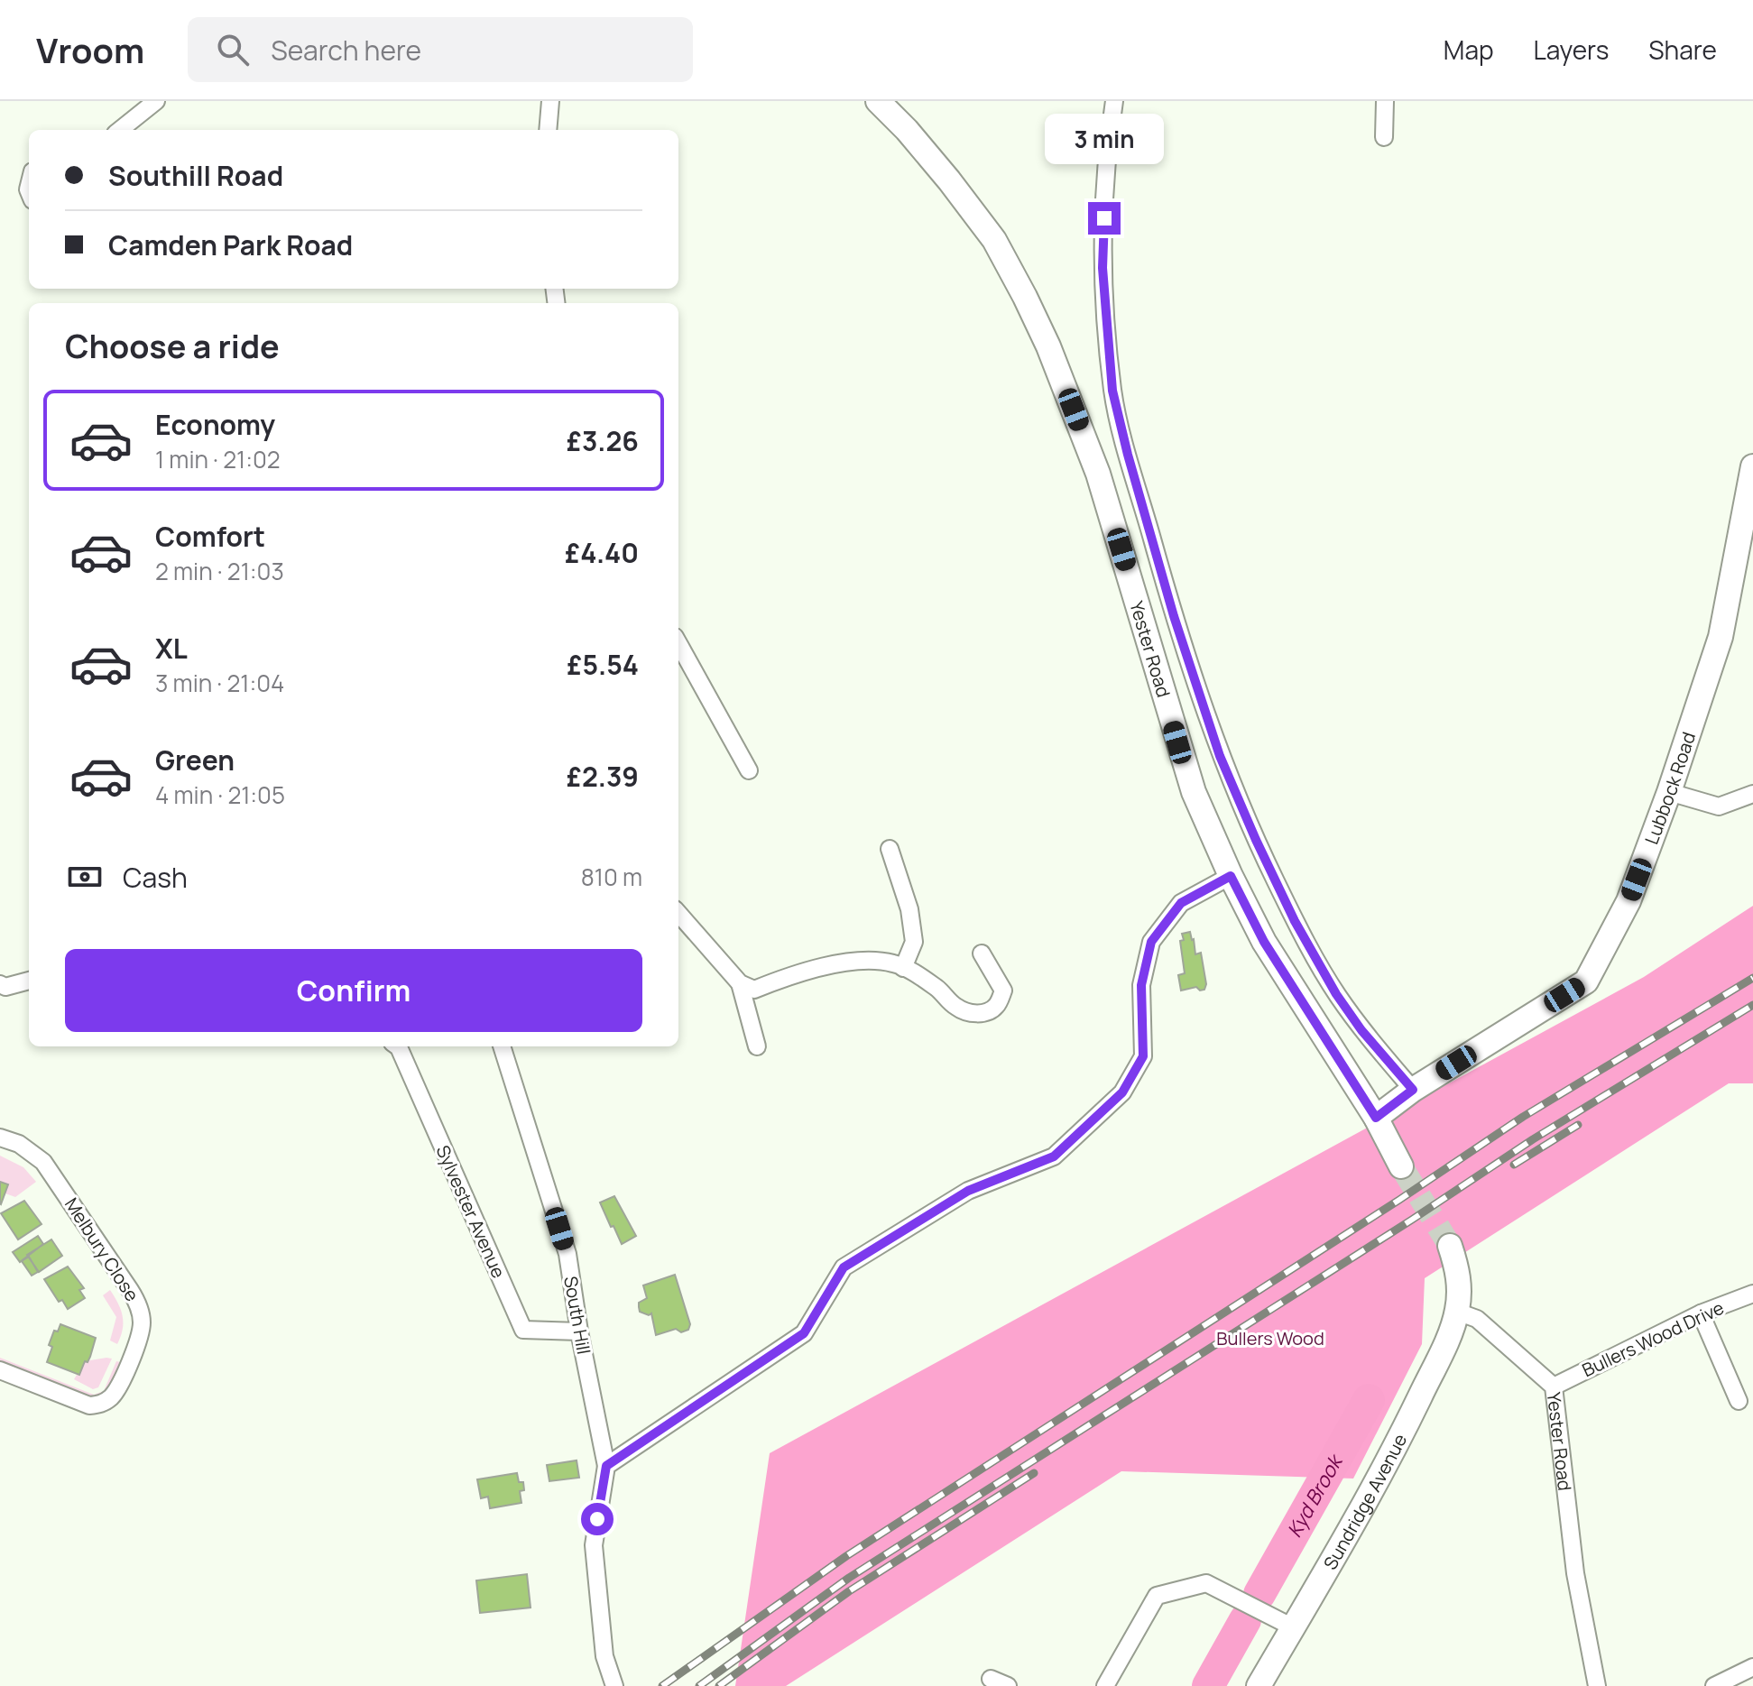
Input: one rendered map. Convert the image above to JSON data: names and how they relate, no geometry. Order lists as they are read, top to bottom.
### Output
{
  "streets": {
    "street": [
      "Yester Road",
      "Lubbock Road",
      "Sylvester Avenue",
      "Melbury Close",
      "South Hill",
      "Bullers Wood Drive",
      "Sundridge Avenue"
    ]
  },
  "crossings": [
    ["Yester Road", "Lubbock Road"],
    ["Yester Road", "Bullers Wood Drive"],
    ["Yester Road", "Sundridge Avenue"],
    ["Sylvester Avenue", "South Hill"]
  ],
  "water": ["Kyd Brook"],
  "parks": ["Bullers Wood"],
  "page": {
    "header": "Vroom",
    "search": "Search here",
    "nav": ["Map", "Layers", "Share"],
    "bubble": "3 min",
    "banner": ["Southill Road", "Camden Park Road"],
    "heading": "Choose a ride",
    "list": [
      {
        "name": "Economy",
        "note": "1 min · 21:02",
        "value": "£3.26"
      },
      {
        "name": "Comfort",
        "note": "2 min · 21:03",
        "value": "£4.40"
      },
      {
        "name": "XL",
        "note": "3 min · 21:04",
        "value": "£5.54"
      },
      {
        "name": "Green",
        "note": "4 min · 21:05",
        "value": "£2.39"
      }
    ],
    "pay": ["Cash", "810 m"],
    "buttons": "Confirm"
  }
}
